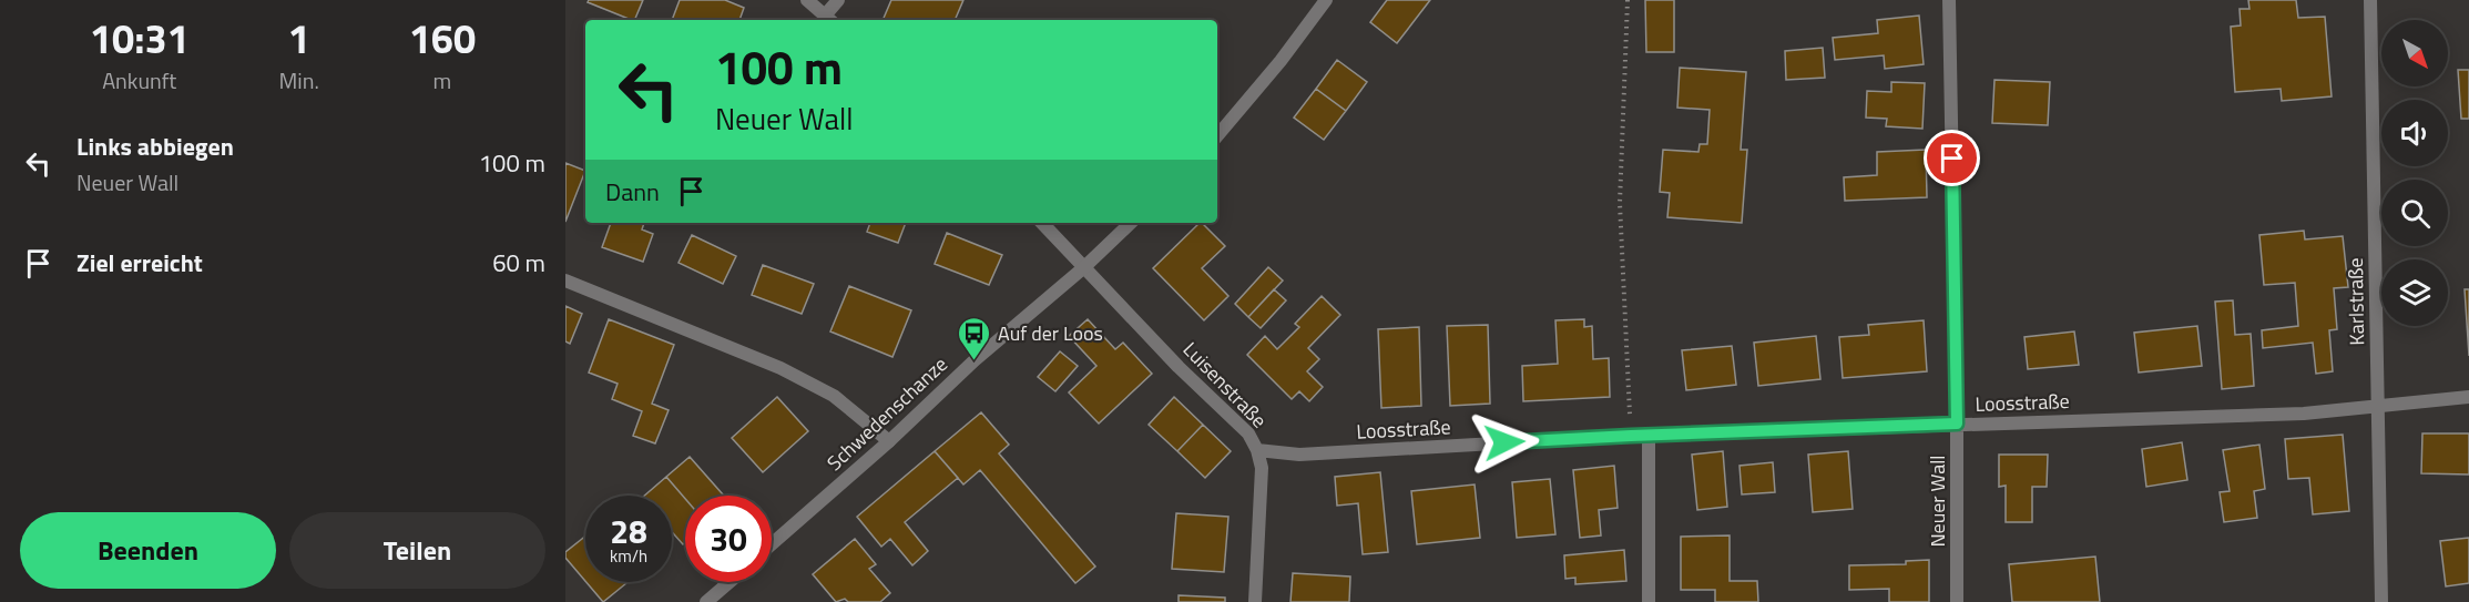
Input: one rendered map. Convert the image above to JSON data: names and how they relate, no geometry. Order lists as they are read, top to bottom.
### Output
{
  "streets": {
    "street": [
      "Karlstraße",
      "Luisenstraße",
      "Loosstraße",
      "Schwedenschanze",
      "Neuer Wall"
    ]
  },
  "crossings": [
    ["Karlstraße", "Loosstraße"],
    ["Luisenstraße", "Loosstraße"],
    ["Luisenstraße", "Schwedenschanze"],
    ["Loosstraße", "Neuer Wall"]
  ],
  "places": {
    "bus stop": ["Auf der Loos"]
  },
  "north": "bottom right",
  "page": {
    "eta": [
      "10:31",
      "Ankunft",
      "1",
      "Min.",
      "160",
      "m"
    ],
    "turn": ["100 m", "Neuer Wall"],
    "list": [
      {
        "name": "Links abbiegen",
        "note": "Neuer Wall",
        "value": "100 m"
      },
      {
        "name": "Ziel erreicht",
        "value": "60 m"
      }
    ],
    "then": "Dann",
    "speed": "28 km/h",
    "limit": "30",
    "buttons": ["Beenden", "Teilen"]
  }
}
